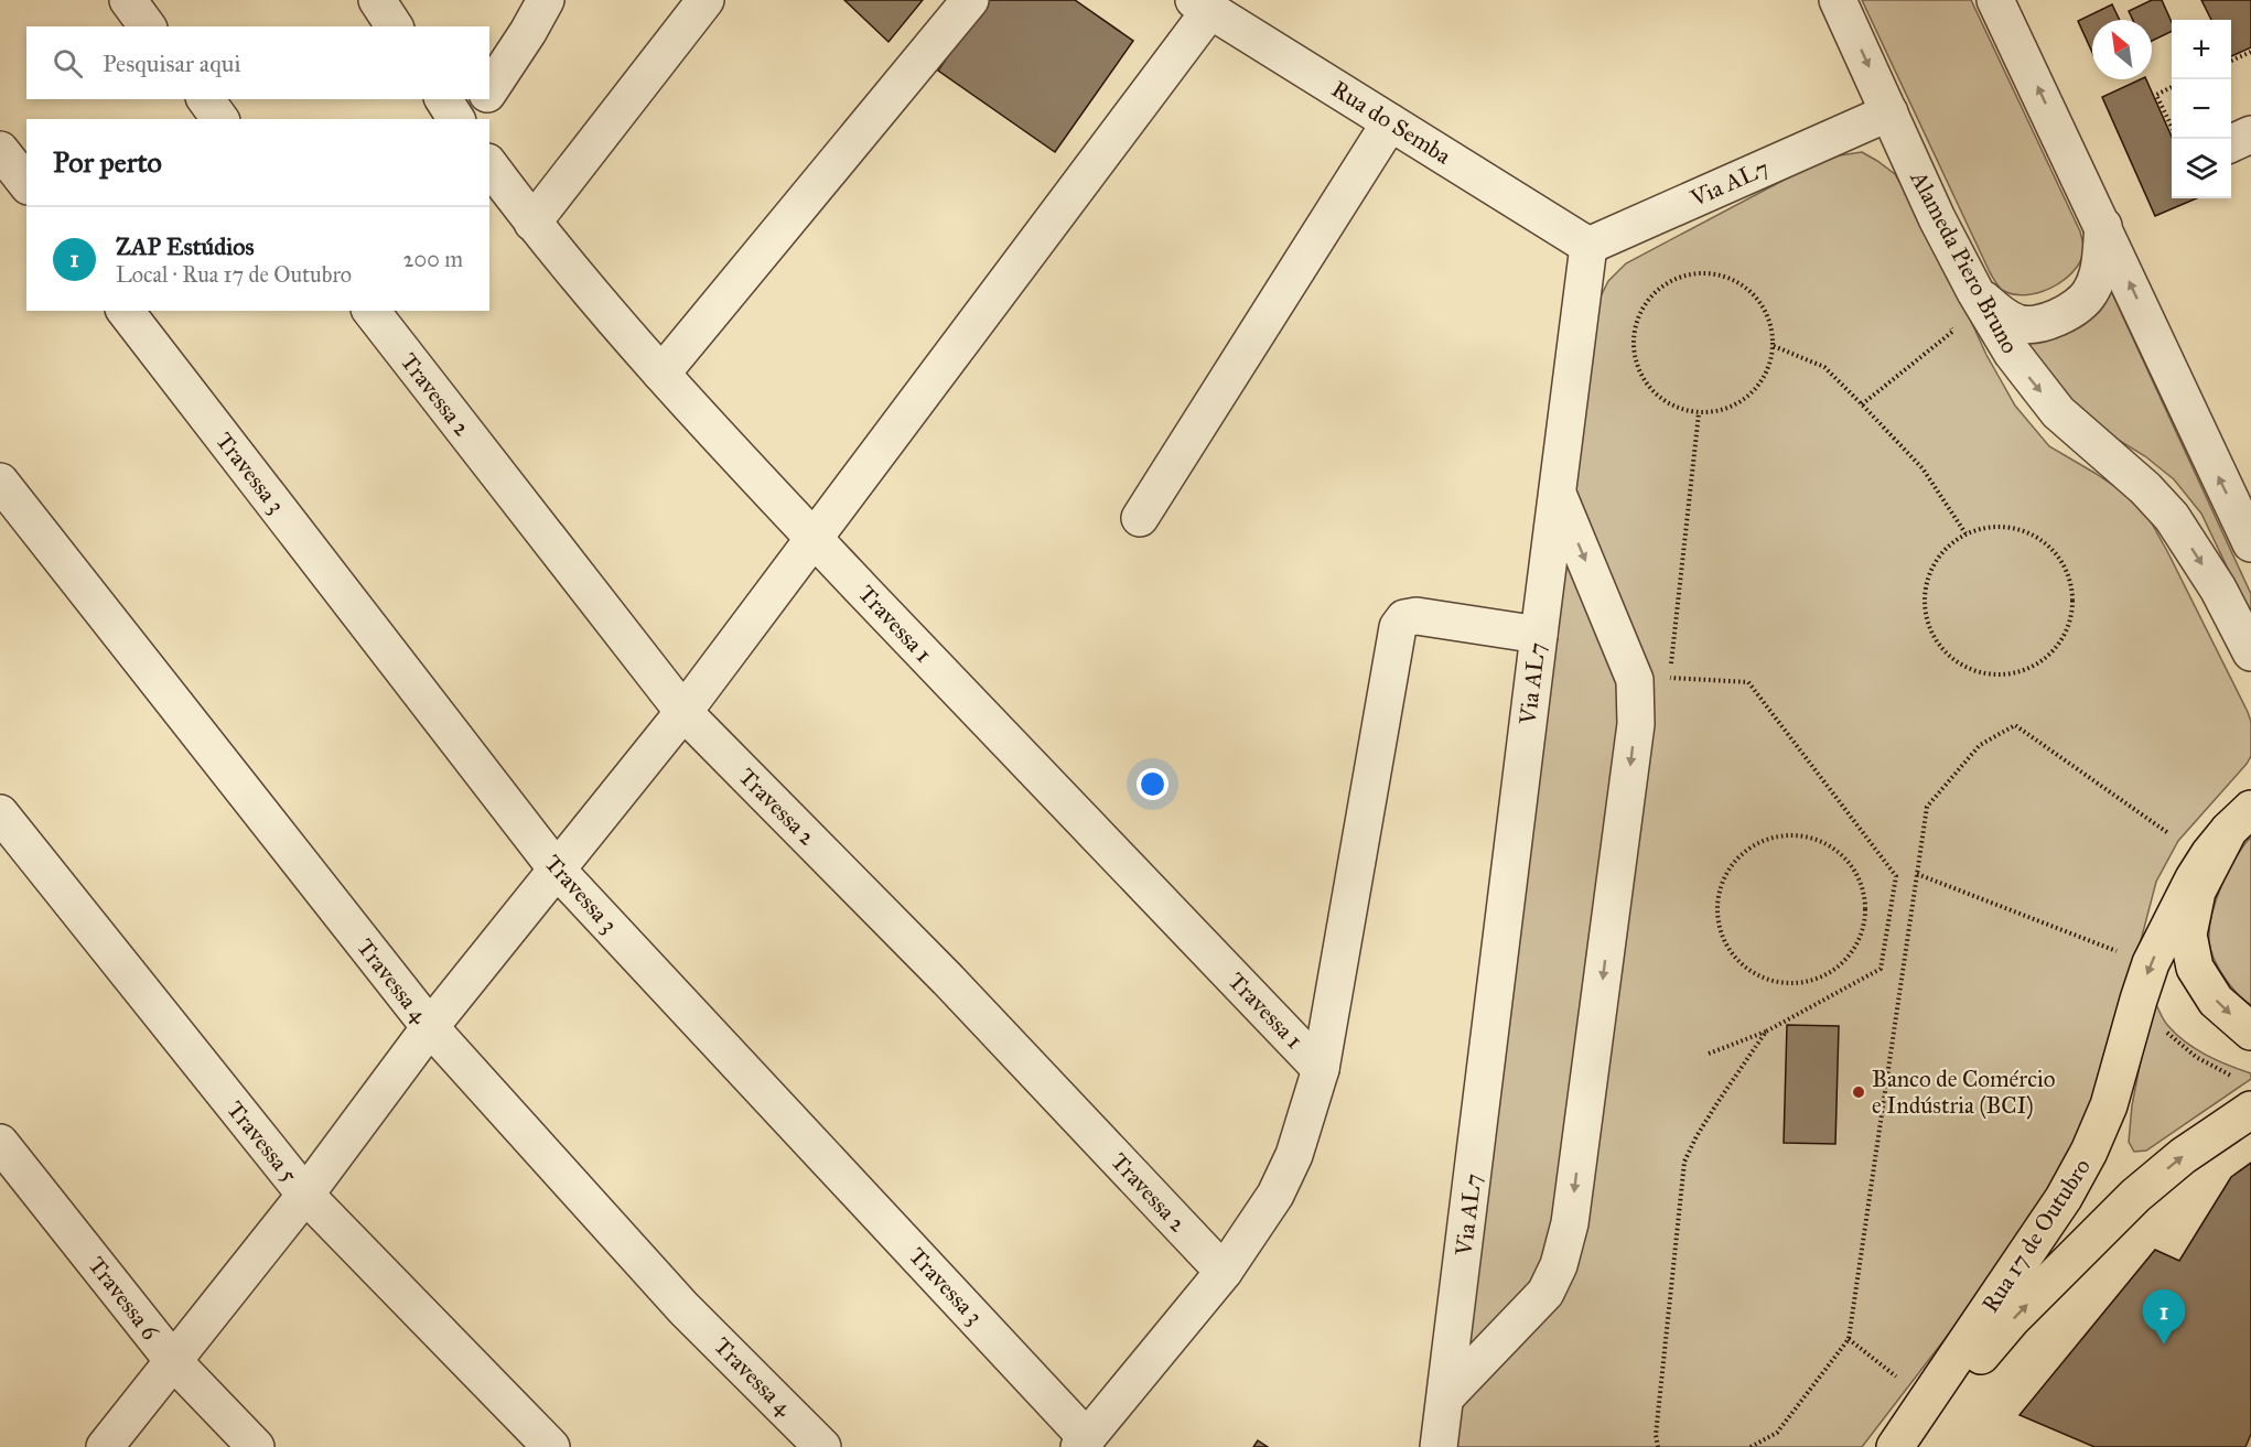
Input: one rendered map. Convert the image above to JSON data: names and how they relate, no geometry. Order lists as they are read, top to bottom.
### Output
{
  "streets": {
    "main road": ["Rua 17 de Outubro"],
    "street": [
      "Rua do Semba",
      "Via AL7",
      "Alameda Piero Bruno",
      "Travessa 2",
      "Travessa 3",
      "Travessa 1",
      "Travessa 4",
      "Travessa 5",
      "Travessa 6"
    ]
  },
  "crossings": [
    ["Rua do Semba", "Via AL7"],
    ["Via AL7", "Alameda Piero Bruno"]
  ],
  "places": ["Banco de Comércio e Indústria (BCI)"],
  "north": "top left",
  "page": {
    "map_buttons": ["+", "−"],
    "search": "Pesquisar aqui",
    "heading": "Por perto",
    "list": [
      {
        "mark": "1",
        "name": "ZAP Estúdios",
        "note": "Local · Rua 17 de Outubro",
        "value": "200 m"
      }
    ],
    "pins": "1"
  }
}
